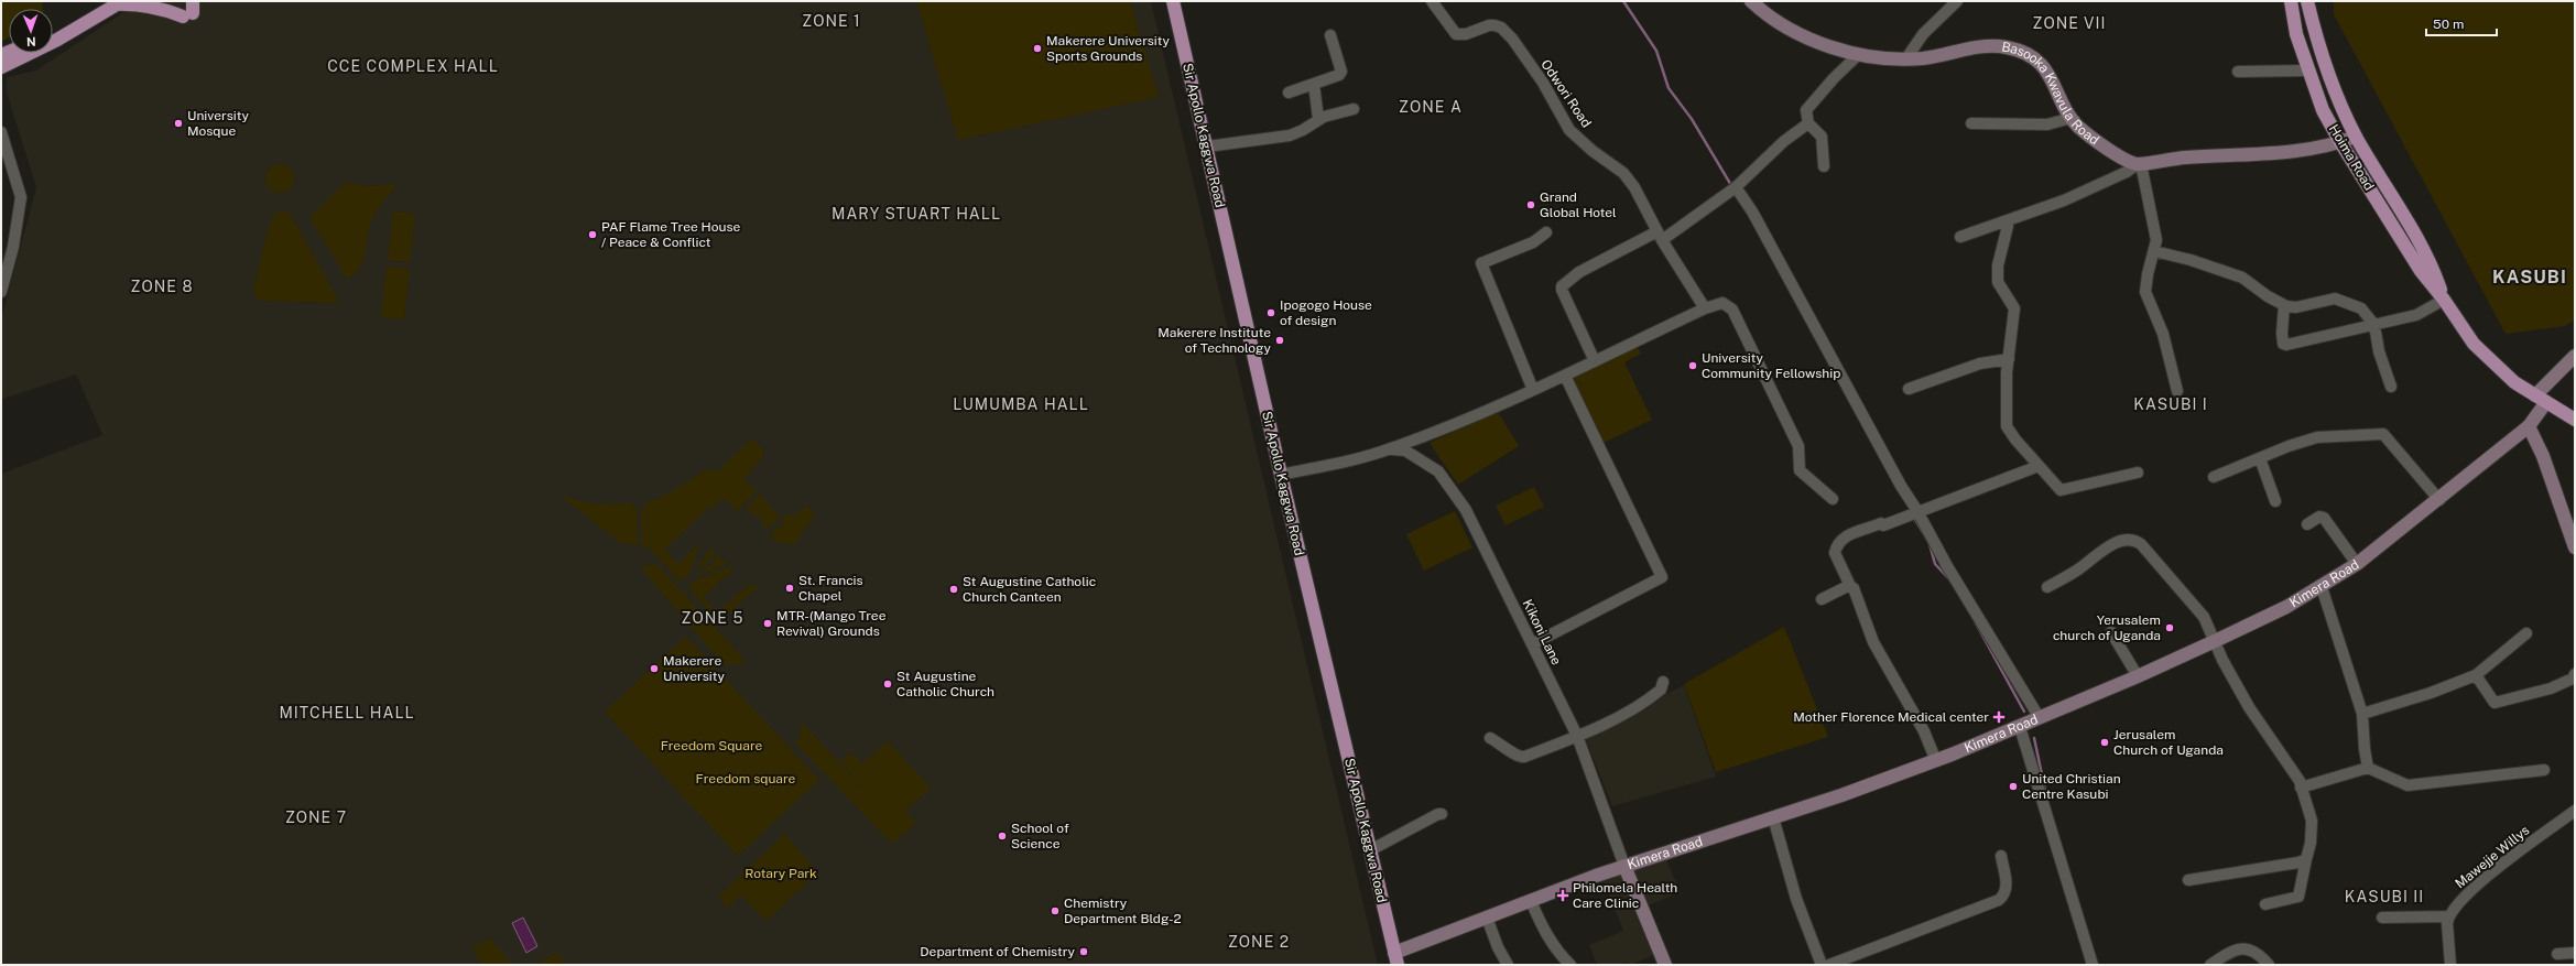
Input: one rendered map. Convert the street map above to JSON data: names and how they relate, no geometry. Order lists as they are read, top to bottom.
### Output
{
  "streets": {
    "main road": ["Sir Apollo Kaggwa Road", "Hoima Road"],
    "street": [
      "Odwori Road",
      "Basooka Kwavula Road",
      "Kimera Road",
      "Kikoni Lane",
      "Mawejje Willys"
    ]
  },
  "crossings": [
    ["Sir Apollo Kaggwa Road", "Kimera Road"],
    ["Hoima Road", "Kimera Road"],
    ["Kimera Road", "Kikoni Lane"]
  ],
  "districts": [
    "ZONE 1",
    "ZONE VII",
    "CCE COMPLEX HALL",
    "ZONE A",
    "MARY STUART HALL",
    "KASUBI",
    "ZONE 8",
    "LUMUMBA HALL",
    "KASUBI I",
    "ZONE 5",
    "MITCHELL HALL",
    "ZONE 7",
    "KASUBI II",
    "ZONE 2"
  ],
  "parks": ["Freedom Square", "Freedom square", "Rotary Park"],
  "places": {
    "other": [
      "Makerere University Sports Grounds",
      "University Mosque",
      "Grand Global Hotel",
      "PAF Flame Tree House / Peace & Conflict",
      "Ipogogo House of design",
      "Makerere Institute of Technology",
      "University Community Fellowship",
      "St. Francis Chapel",
      "St Augustine Catholic Church Canteen",
      "MTR-(Mango Tree Revival) Grounds",
      "Yerusalem church of Uganda",
      "Makerere University",
      "St Augustine Catholic Church",
      "Jerusalem Church of Uganda",
      "United Christian Centre Kasubi",
      "School of Science",
      "Chemistry Department Bldg-2",
      "Department of Chemistry"
    ],
    "health": ["Mother Florence Medical center", "Philomela Health Care Clinic"]
  },
  "scale_bar": "50 m",
  "north": "bottom"
}
